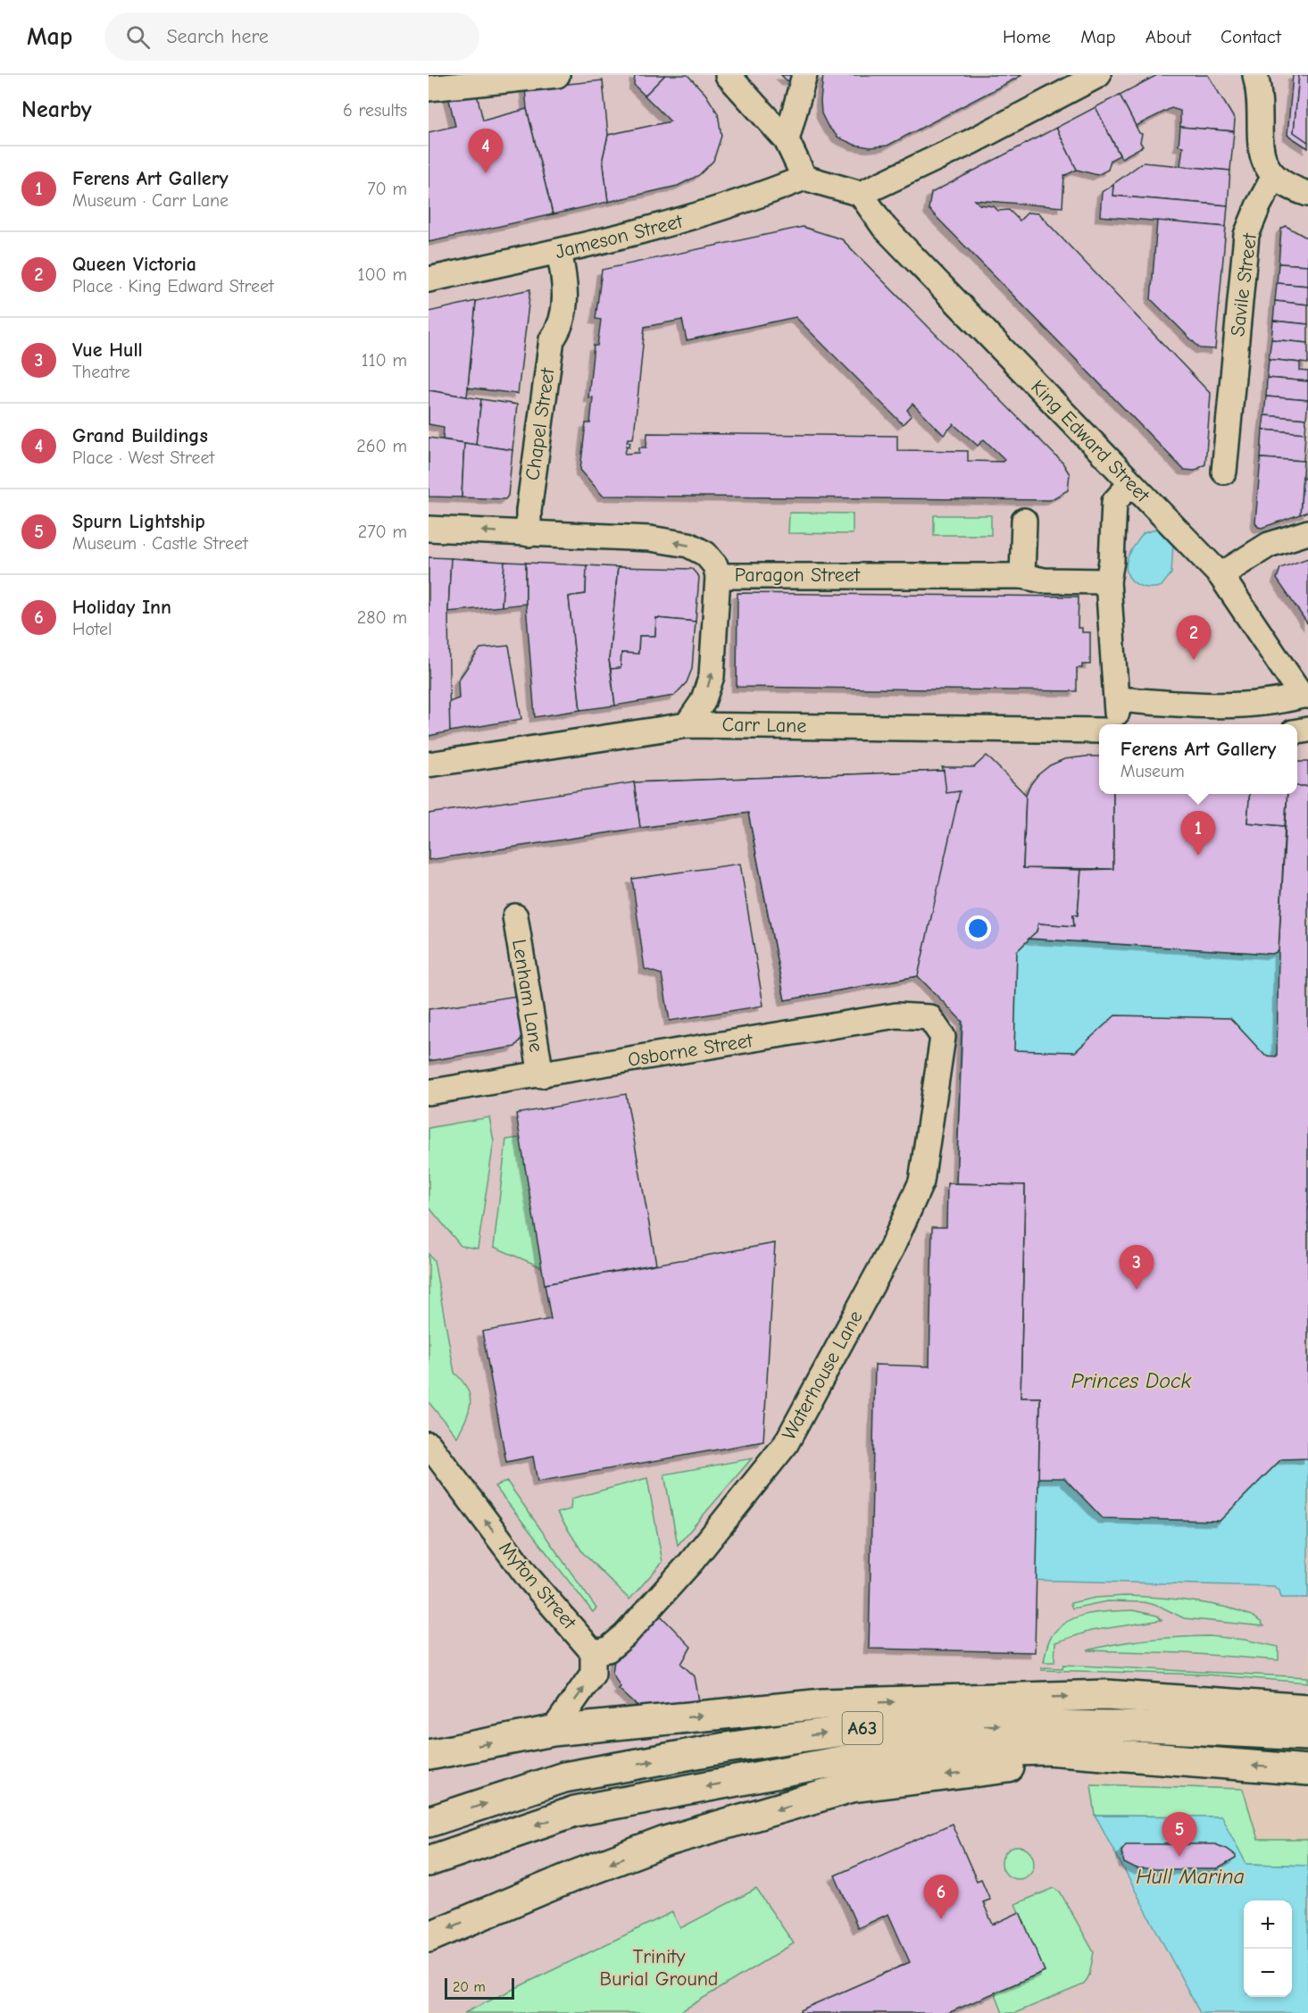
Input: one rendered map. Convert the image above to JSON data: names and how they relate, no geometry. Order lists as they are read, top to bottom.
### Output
{
  "streets": {
    "highway": ["A63"],
    "street": [
      "Jameson Street",
      "Savile Street",
      "Chapel Street",
      "King Edward Street",
      "Paragon Street",
      "Carr Lane",
      "Lenham Lane",
      "Osborne Street",
      "Waterhouse Lane",
      "Myton Street"
    ]
  },
  "crossings": [
    ["Jameson Street", "Chapel Street"],
    ["Chapel Street", "Paragon Street"],
    ["King Edward Street", "Carr Lane"],
    ["Lenham Lane", "Osborne Street"],
    ["Osborne Street", "Waterhouse Lane"],
    ["Waterhouse Lane", "Myton Street"]
  ],
  "one_way": ["Paragon Street", "Myton Street"],
  "water": ["Princes Dock", "Hull Marina"],
  "parks": ["Trinity Burial Ground"],
  "scale_bar": "20 m",
  "page": {
    "header": "Map",
    "search": "Search here",
    "nav": [
      "Home",
      "Map",
      "About",
      "Contact"
    ],
    "heading": ["Nearby", "6 results"],
    "pins": [
      "4",
      "2",
      "1",
      "3",
      "5",
      "6"
    ],
    "list": [
      {
        "mark": "1",
        "name": "Ferens Art Gallery",
        "note": "Museum · Carr Lane",
        "value": "70 m"
      },
      {
        "mark": "2",
        "name": "Queen Victoria",
        "note": "Place · King Edward Street",
        "value": "100 m"
      },
      {
        "mark": "3",
        "name": "Vue Hull",
        "note": "Theatre",
        "value": "110 m"
      },
      {
        "mark": "4",
        "name": "Grand Buildings",
        "note": "Place · West Street",
        "value": "260 m"
      },
      {
        "mark": "5",
        "name": "Spurn Lightship",
        "note": "Museum · Castle Street",
        "value": "270 m"
      },
      {
        "mark": "6",
        "name": "Holiday Inn",
        "note": "Hotel",
        "value": "280 m"
      }
    ],
    "popup": ["Ferens Art Gallery", "Museum"],
    "map_buttons": ["+", "−"],
    "scale": "20 m"
  }
}
